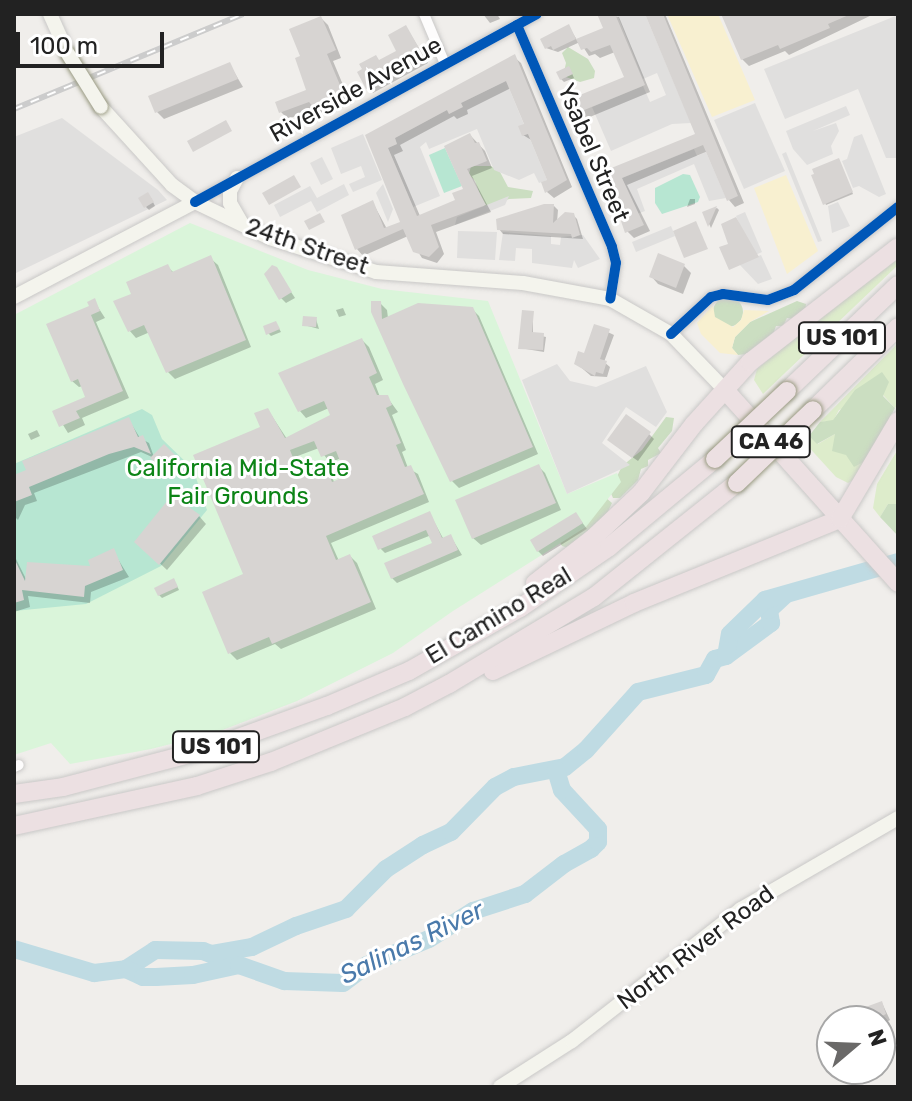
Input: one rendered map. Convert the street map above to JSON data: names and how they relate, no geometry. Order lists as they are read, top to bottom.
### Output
{
  "streets": {
    "highway": ["US 101", "CA 46", "El Camino Real"],
    "main road": ["Riverside Avenue", "24th Street", "North River Road"],
    "street": ["Ysabel Street"]
  },
  "crossings": [
    ["Riverside Avenue", "Ysabel Street"],
    ["Riverside Avenue", "24th Street"],
    ["Ysabel Street", "24th Street"],
    ["24th Street", "CA 46"]
  ],
  "water": ["Salinas River"],
  "parks": ["California Mid-State Fair Grounds"],
  "scale_bar": "100 m",
  "north": "right"
}
